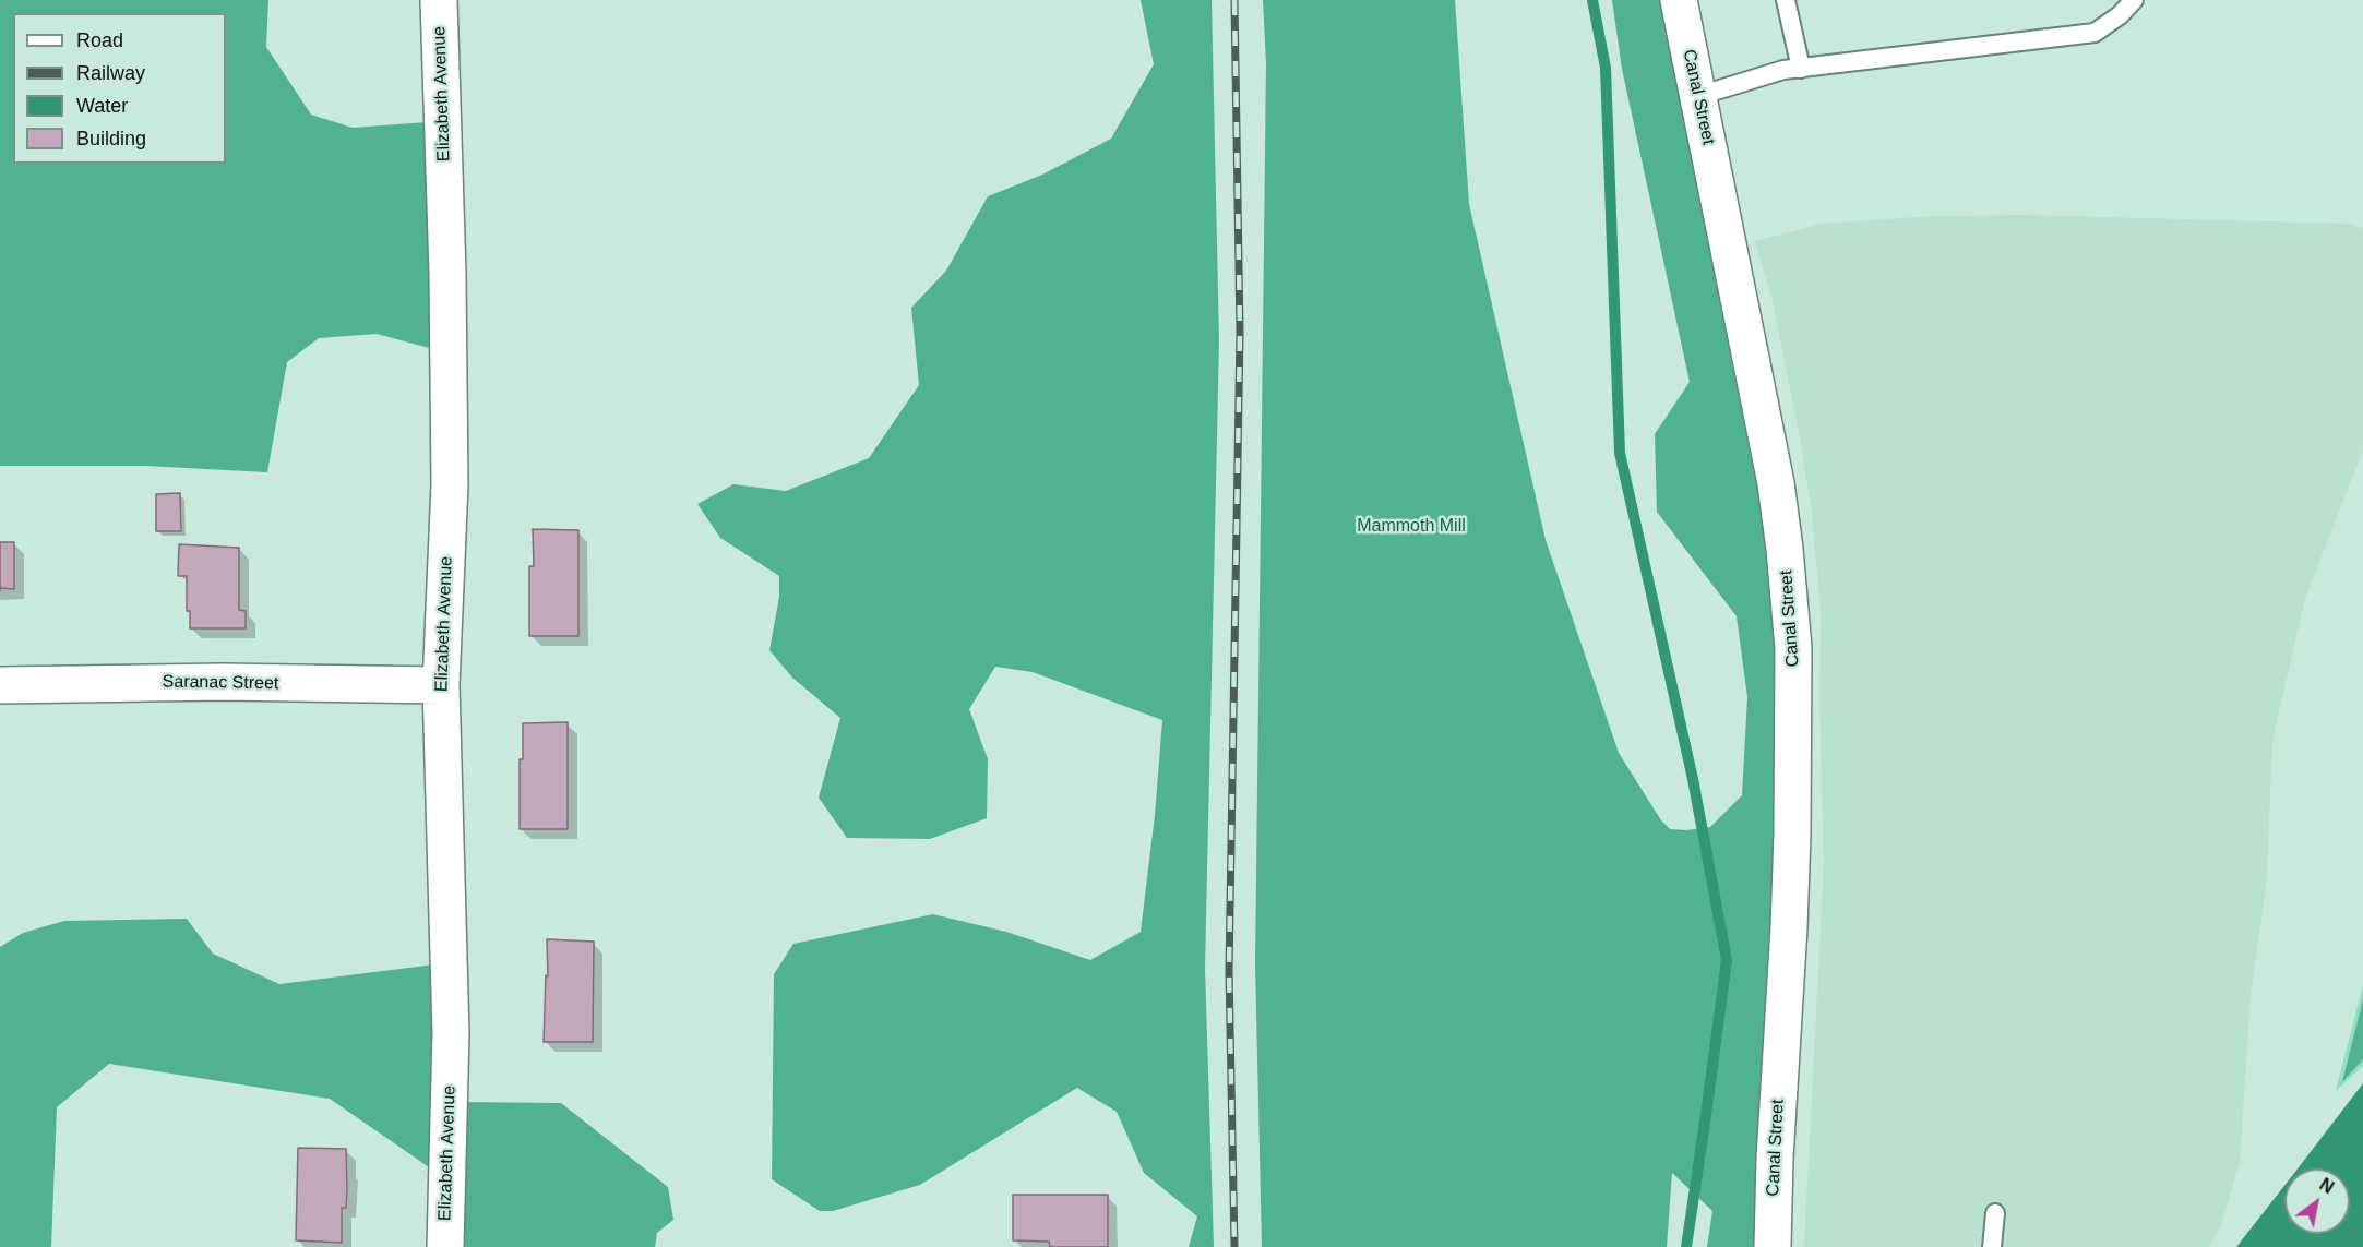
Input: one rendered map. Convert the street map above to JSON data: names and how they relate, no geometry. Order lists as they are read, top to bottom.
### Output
{
  "streets": {
    "street": ["Elizabeth Avenue", "Canal Street", "Saranac Street"]
  },
  "crossings": [
    ["Elizabeth Avenue", "Saranac Street"]
  ],
  "parks": ["Mammoth Mill"],
  "legend": [
    "Road",
    "Railway",
    "Water",
    "Building"
  ],
  "north": "top right"
}
